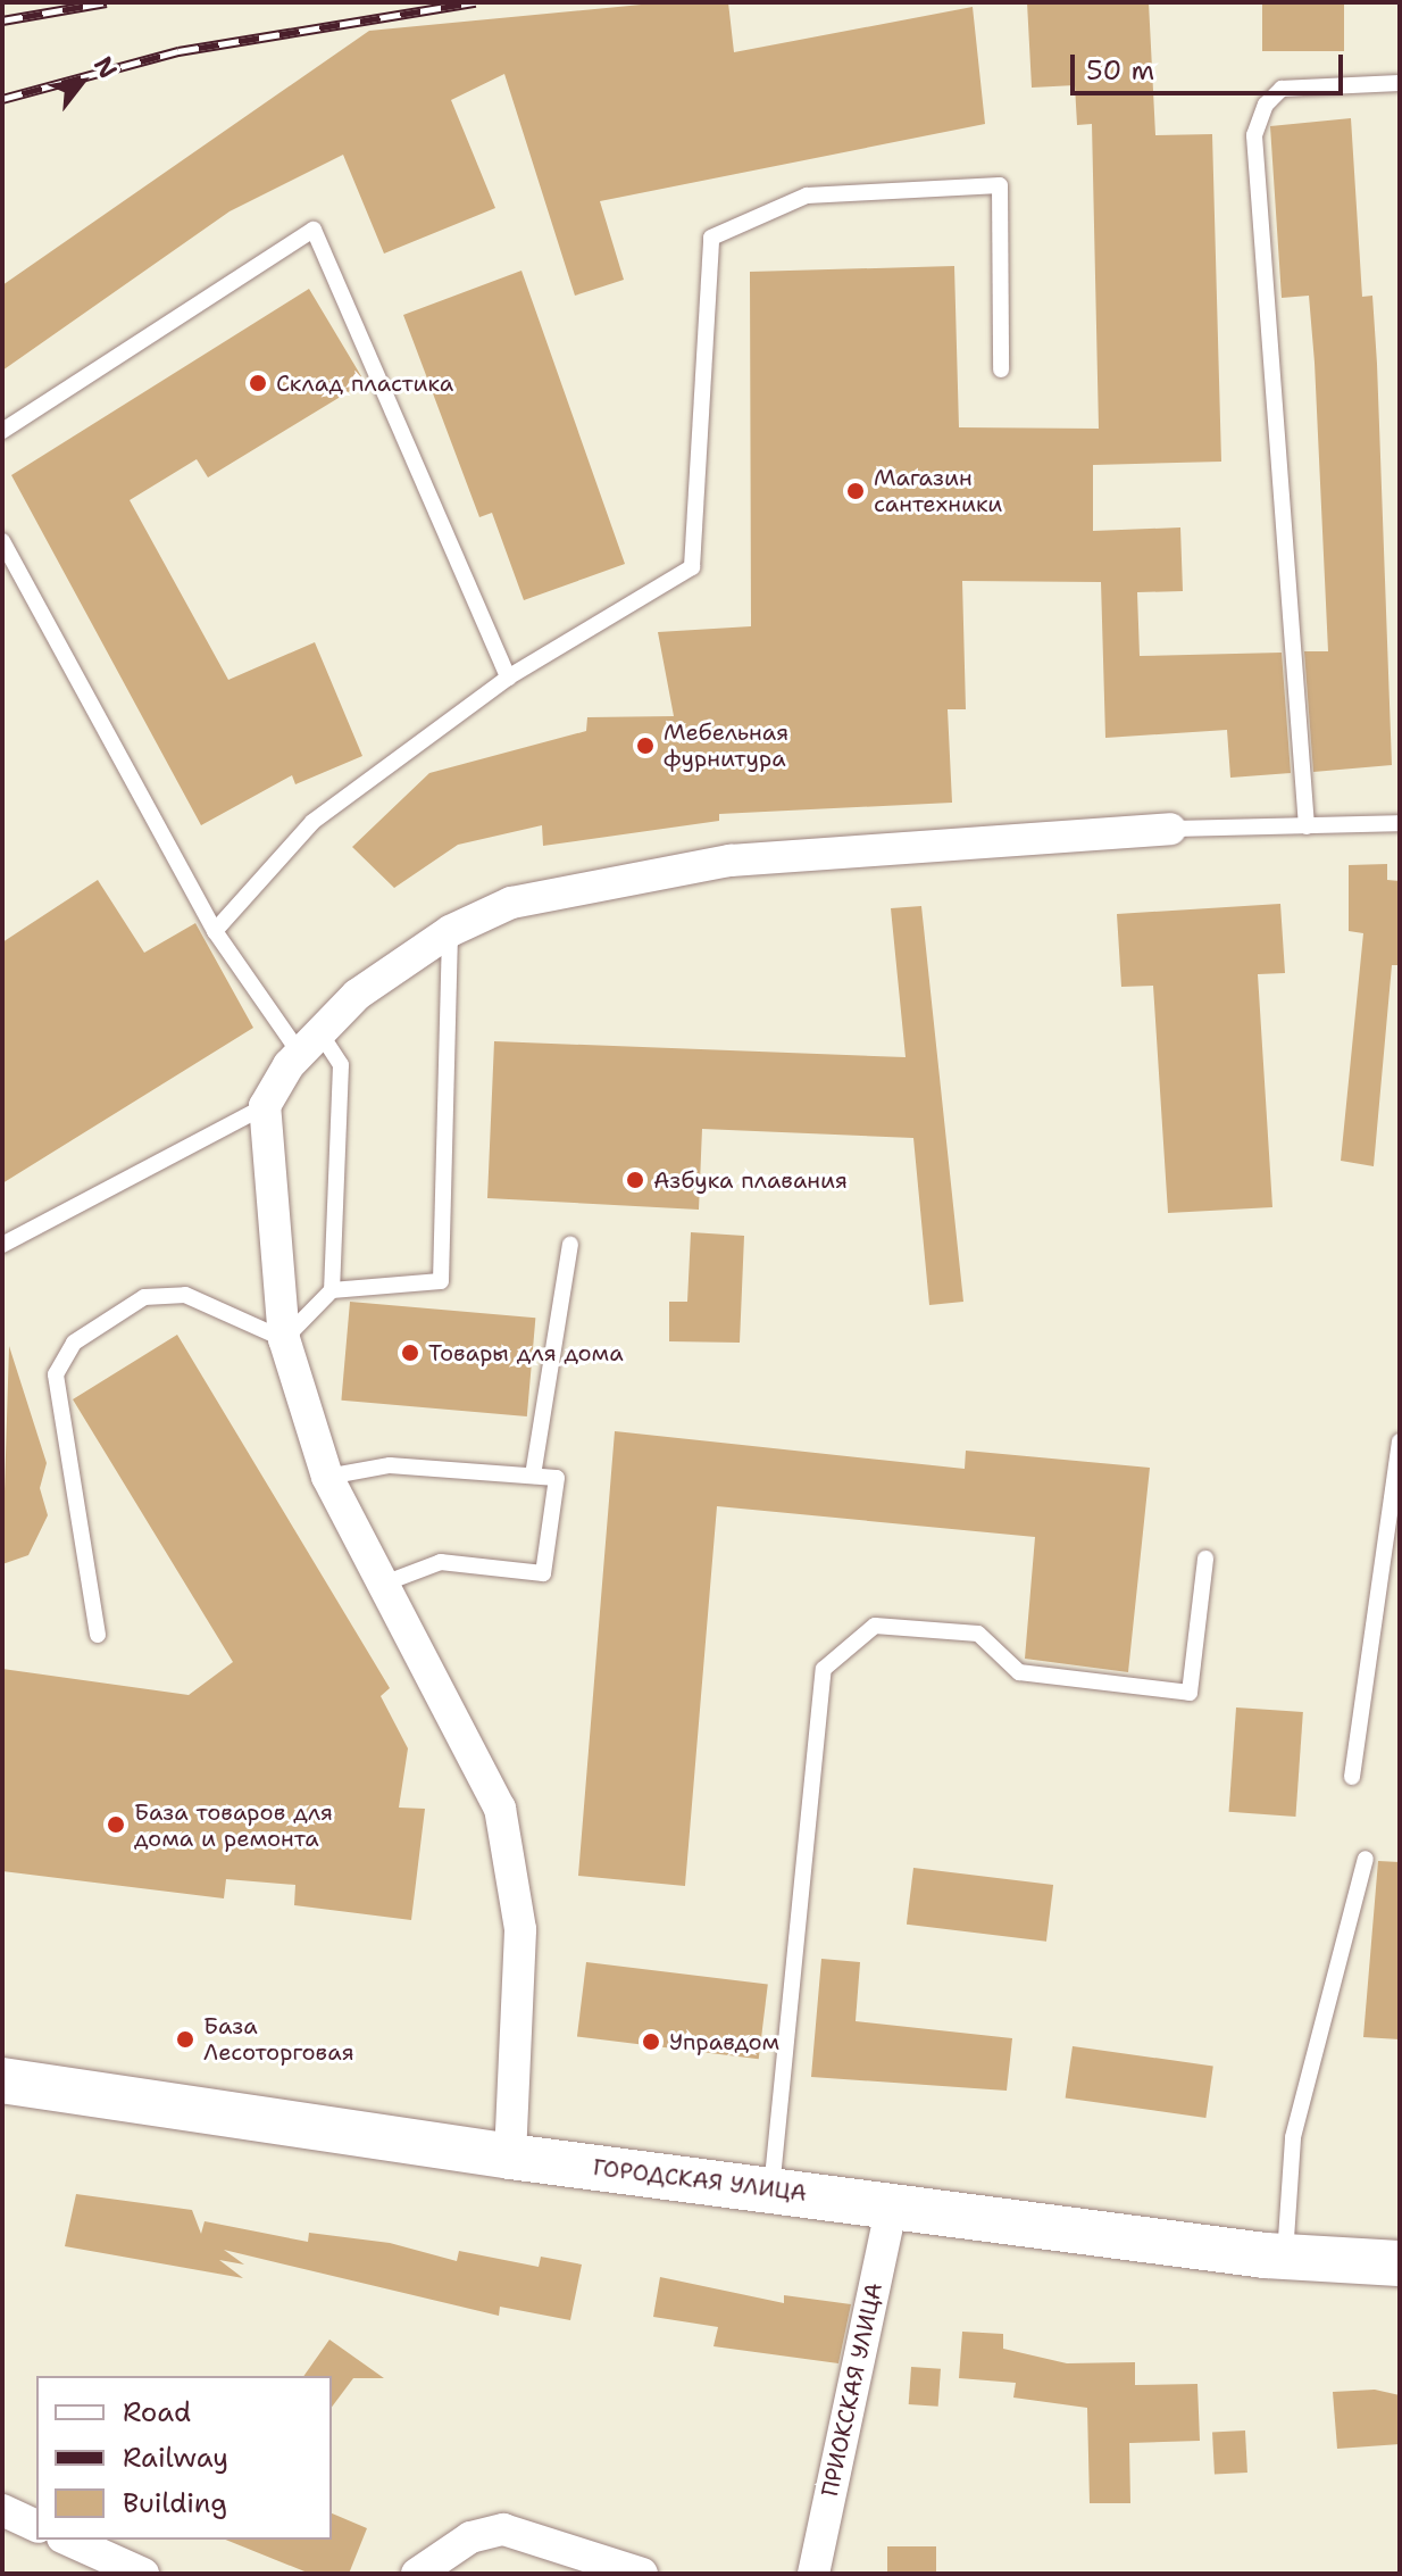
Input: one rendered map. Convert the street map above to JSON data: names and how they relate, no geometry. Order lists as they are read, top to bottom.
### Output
{
  "streets": {
    "main road": ["ГОРОДСКАЯ УЛИЦА"],
    "street": ["ПРИОКСКАЯ УЛИЦА"]
  },
  "crossings": [
    ["ГОРОДСКАЯ УЛИЦА", "ПРИОКСКАЯ УЛИЦА"]
  ],
  "places": [
    "Склад пластика",
    "Магазин сантехники",
    "Мебельная фурнитура",
    "Азбука плавания",
    "Товары для дома",
    "База товаров для дома и ремонта",
    "База Лесоторговая",
    "Управдом"
  ],
  "legend": ["Road", "Railway", "Building"],
  "scale_bar": "50 m",
  "north": "top right"
}
